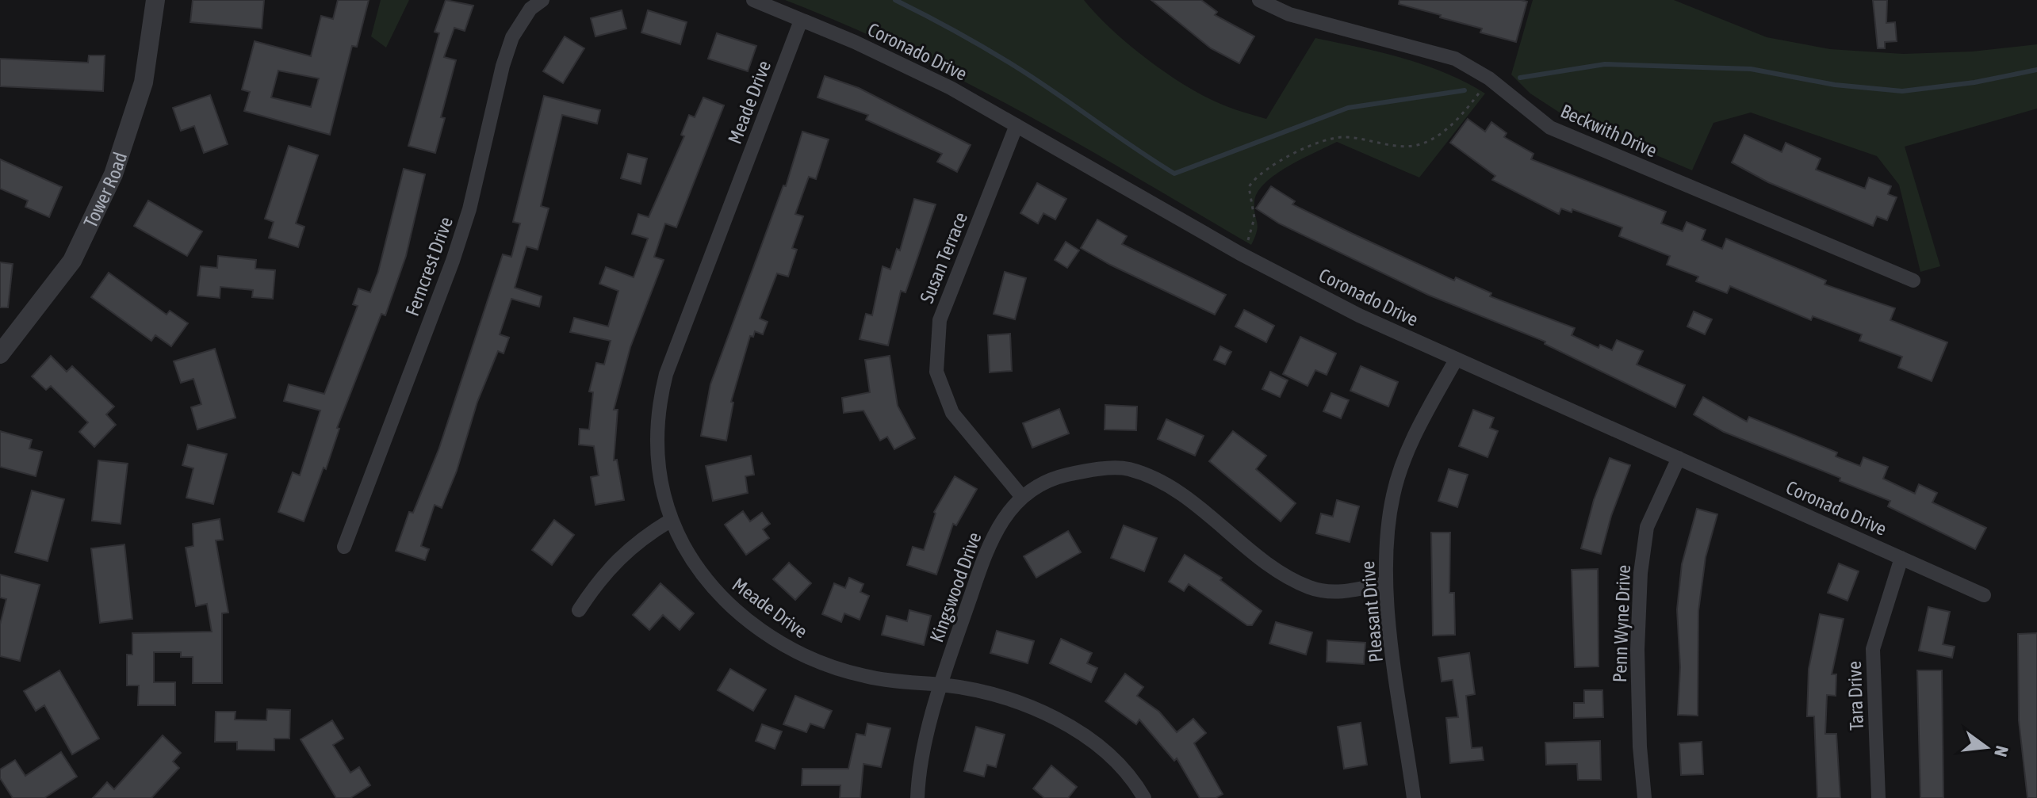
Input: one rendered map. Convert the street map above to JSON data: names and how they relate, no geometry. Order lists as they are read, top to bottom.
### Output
{
  "streets": {
    "street": [
      "Coronado Drive",
      "Meade Drive",
      "Beckwith Drive",
      "Tower Road",
      "Susan Terrace",
      "Ferncrest Drive",
      "Kingswood Drive",
      "Pleasant Drive",
      "Penn Wyne Drive",
      "Tara Drive"
    ]
  },
  "crossings": [
    ["Coronado Drive", "Meade Drive"],
    ["Coronado Drive", "Susan Terrace"],
    ["Coronado Drive", "Pleasant Drive"],
    ["Coronado Drive", "Penn Wyne Drive"],
    ["Coronado Drive", "Tara Drive"],
    ["Meade Drive", "Kingswood Drive"],
    ["Susan Terrace", "Kingswood Drive"],
    ["Kingswood Drive", "Pleasant Drive"]
  ],
  "north": "right"
}
